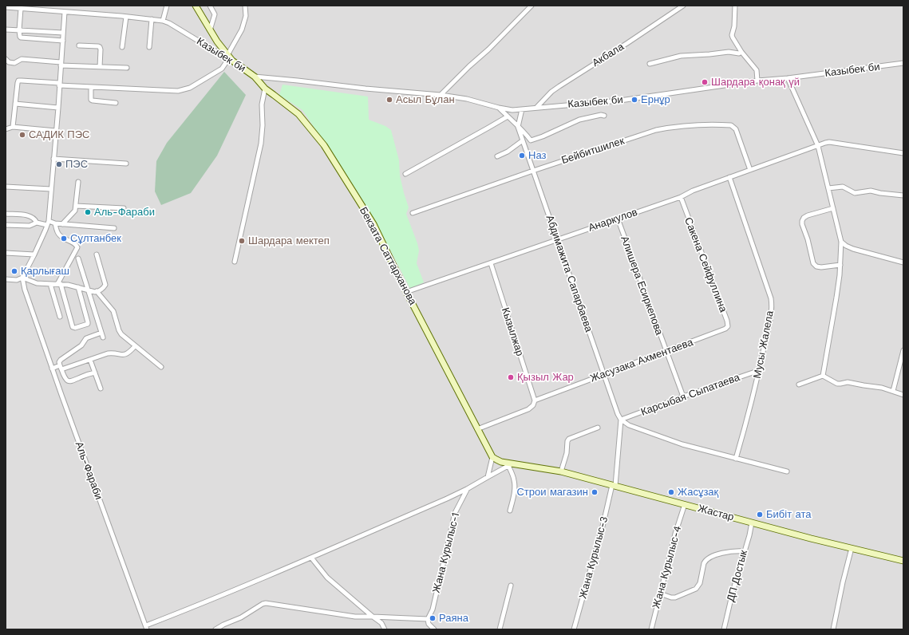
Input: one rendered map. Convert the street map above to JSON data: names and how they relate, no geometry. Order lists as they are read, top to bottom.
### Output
{
  "streets": {
    "street": [
      "Казыбек би",
      "Акбала",
      "Бейбитшилек",
      "Анаркулов",
      "Бекзата Саттарханова",
      "Сакена Сейфуллина",
      "Абдимажита Сапарбаева",
      "Алишера Есиркепова",
      "Кызылжар",
      "Мусы Жалела",
      "Жасузака Ахментаева",
      "Карсыбая Сыпатаева",
      "Аль-Фараби",
      "Жастар",
      "Жана Курылыс-1",
      "Жана Курылыс-3",
      "Жана Курылыс-4",
      "ДП Достык"
    ]
  },
  "crossings": [
    ["Казыбек би", "Акбала"],
    ["Казыбек би", "Бекзата Саттарханова"],
    ["Бейбитшилек", "Анаркулов"],
    ["Бейбитшилек", "Абдимажита Сапарбаева"],
    ["Анаркулов", "Бекзата Саттарханова"],
    ["Анаркулов", "Сакена Сейфуллина"],
    ["Анаркулов", "Абдимажита Сапарбаева"],
    ["Анаркулов", "Алишера Есиркепова"],
    ["Анаркулов", "Кызылжар"],
    ["Анаркулов", "Мусы Жалела"],
    ["Бекзата Саттарханова", "Жасузака Ахментаева"],
    ["Бекзата Саттарханова", "Жастар"],
    ["Сакена Сейфуллина", "Жасузака Ахментаева"],
    ["Абдимажита Сапарбаева", "Жасузака Ахментаева"],
    ["Абдимажита Сапарбаева", "Карсыбая Сыпатаева"],
    ["Абдимажита Сапарбаева", "Жастар"],
    ["Абдимажита Сапарбаева", "Жана Курылыс-3"],
    ["Алишера Есиркепова", "Жасузака Ахментаева"],
    ["Алишера Есиркепова", "Карсыбая Сыпатаева"],
    ["Кызылжар", "Жасузака Ахментаева"],
    ["Мусы Жалела", "Карсыбая Сыпатаева"],
    ["Жастар", "Жана Курылыс-3"],
    ["Жастар", "Жана Курылыс-4"],
    ["Жастар", "ДП Достык"]
  ],
  "places": [
    "Шардара қонақ үй",
    "Асыл Бұлан",
    "Ернұр",
    "САДИК ПЭС",
    "Наз",
    "ПЭС",
    "Аль-Фараби",
    "Сұлтанбек",
    "Шардара мектеп",
    "Қарлығаш",
    "Қызыл Жар",
    "Строи магазин",
    "Жасұзақ",
    "Бибіт ата",
    "Раяна"
  ]
}
